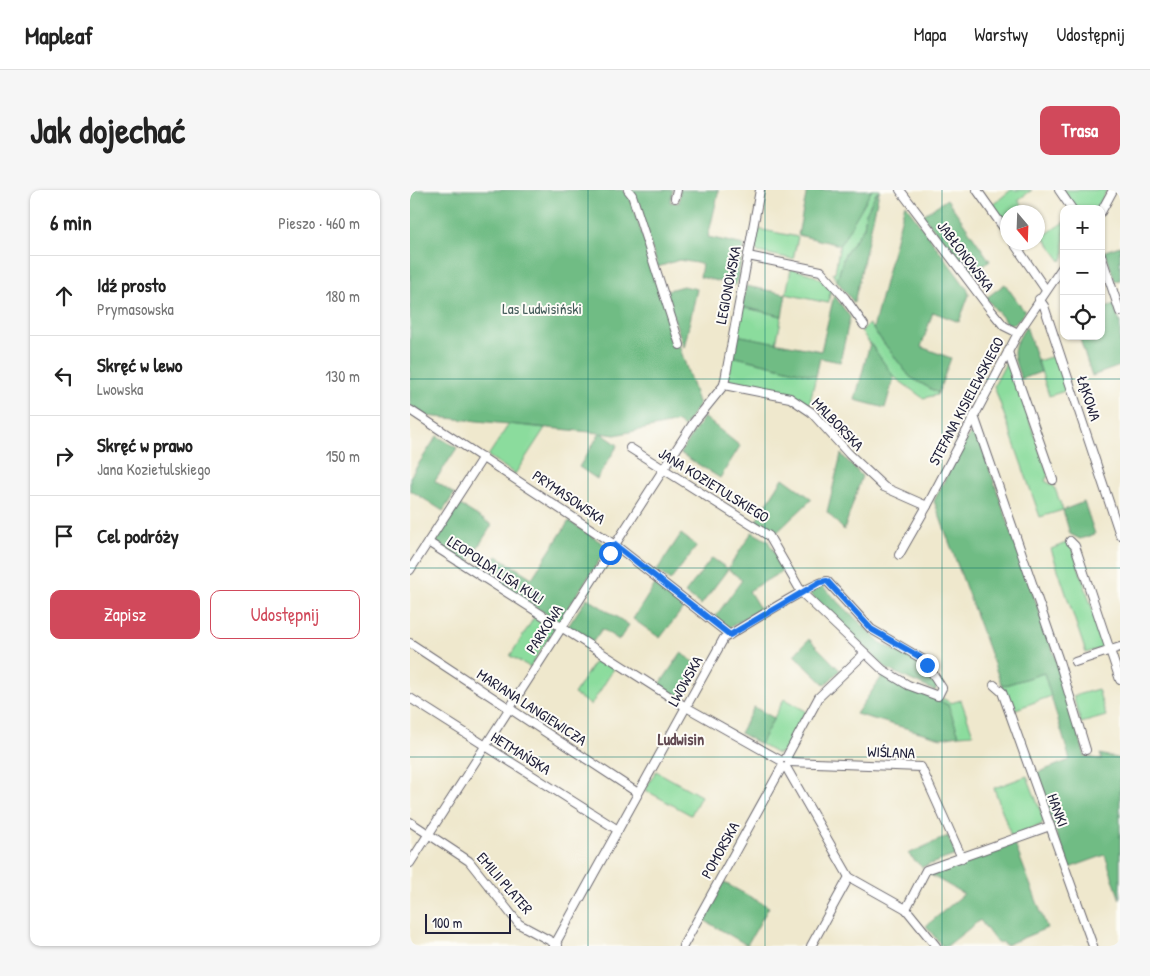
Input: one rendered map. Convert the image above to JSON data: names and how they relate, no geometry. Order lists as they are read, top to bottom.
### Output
{
  "streets": {
    "street": [
      "JABŁONOWSKA",
      "LEGIONOWSKA",
      "ŁĄKOWA",
      "STEFANA KISIELEWSKIEGO",
      "MALBORSKA",
      "JANA KOZIETULSKIEGO",
      "PRYMASOWSKA",
      "LEOPOLDA LISA KULI",
      "PARKOWA",
      "LWOWSKA",
      "MARIANA LANGIEWICZA",
      "WIŚLANA",
      "HETMAŃSKA",
      "HANKI",
      "POMORSKA",
      "EMILII PLATER"
    ]
  },
  "crossings": [
    ["JABŁONOWSKA", "STEFANA KISIELEWSKIEGO"],
    ["LEGIONOWSKA", "MALBORSKA"],
    ["LEGIONOWSKA", "PARKOWA"],
    ["ŁĄKOWA", "STEFANA KISIELEWSKIEGO"],
    ["STEFANA KISIELEWSKIEGO", "MALBORSKA"],
    ["MALBORSKA", "PARKOWA"],
    ["JANA KOZIETULSKIEGO", "PARKOWA"],
    ["JANA KOZIETULSKIEGO", "LWOWSKA"],
    ["JANA KOZIETULSKIEGO", "POMORSKA"],
    ["PRYMASOWSKA", "PARKOWA"],
    ["PRYMASOWSKA", "LWOWSKA"],
    ["LEOPOLDA LISA KULI", "PARKOWA"],
    ["LEOPOLDA LISA KULI", "LWOWSKA"],
    ["LEOPOLDA LISA KULI", "WIŚLANA"],
    ["LEOPOLDA LISA KULI", "POMORSKA"],
    ["PARKOWA", "MARIANA LANGIEWICZA"],
    ["PARKOWA", "HETMAŃSKA"],
    ["PARKOWA", "EMILII PLATER"],
    ["LWOWSKA", "MARIANA LANGIEWICZA"],
    ["LWOWSKA", "HETMAŃSKA"],
    ["LWOWSKA", "EMILII PLATER"],
    ["WIŚLANA", "POMORSKA"]
  ],
  "districts": ["Ludwisin"],
  "parks": ["Las Ludwisiński"],
  "scale_bar": "100 m",
  "north": "bottom",
  "page": {
    "header": "Mapleaf",
    "nav": ["Mapa", "Warstwy", "Udostępnij"],
    "buttons": [
      "Trasa",
      ["Zapisz", "Udostępnij"]
    ],
    "title": "Jak dojechać",
    "heading": ["6 min", "Pieszo · 460 m"],
    "map_buttons": ["+", "−"],
    "list": [
      ["Idź prosto", "Prymasowska", "180 m"],
      ["Skręć w lewo", "Lwowska", "130 m"],
      ["Skręć w prawo", "Jana Kozietulskiego", "150 m"],
      "Cel podróży"
    ],
    "scale": "100 m"
  }
}
